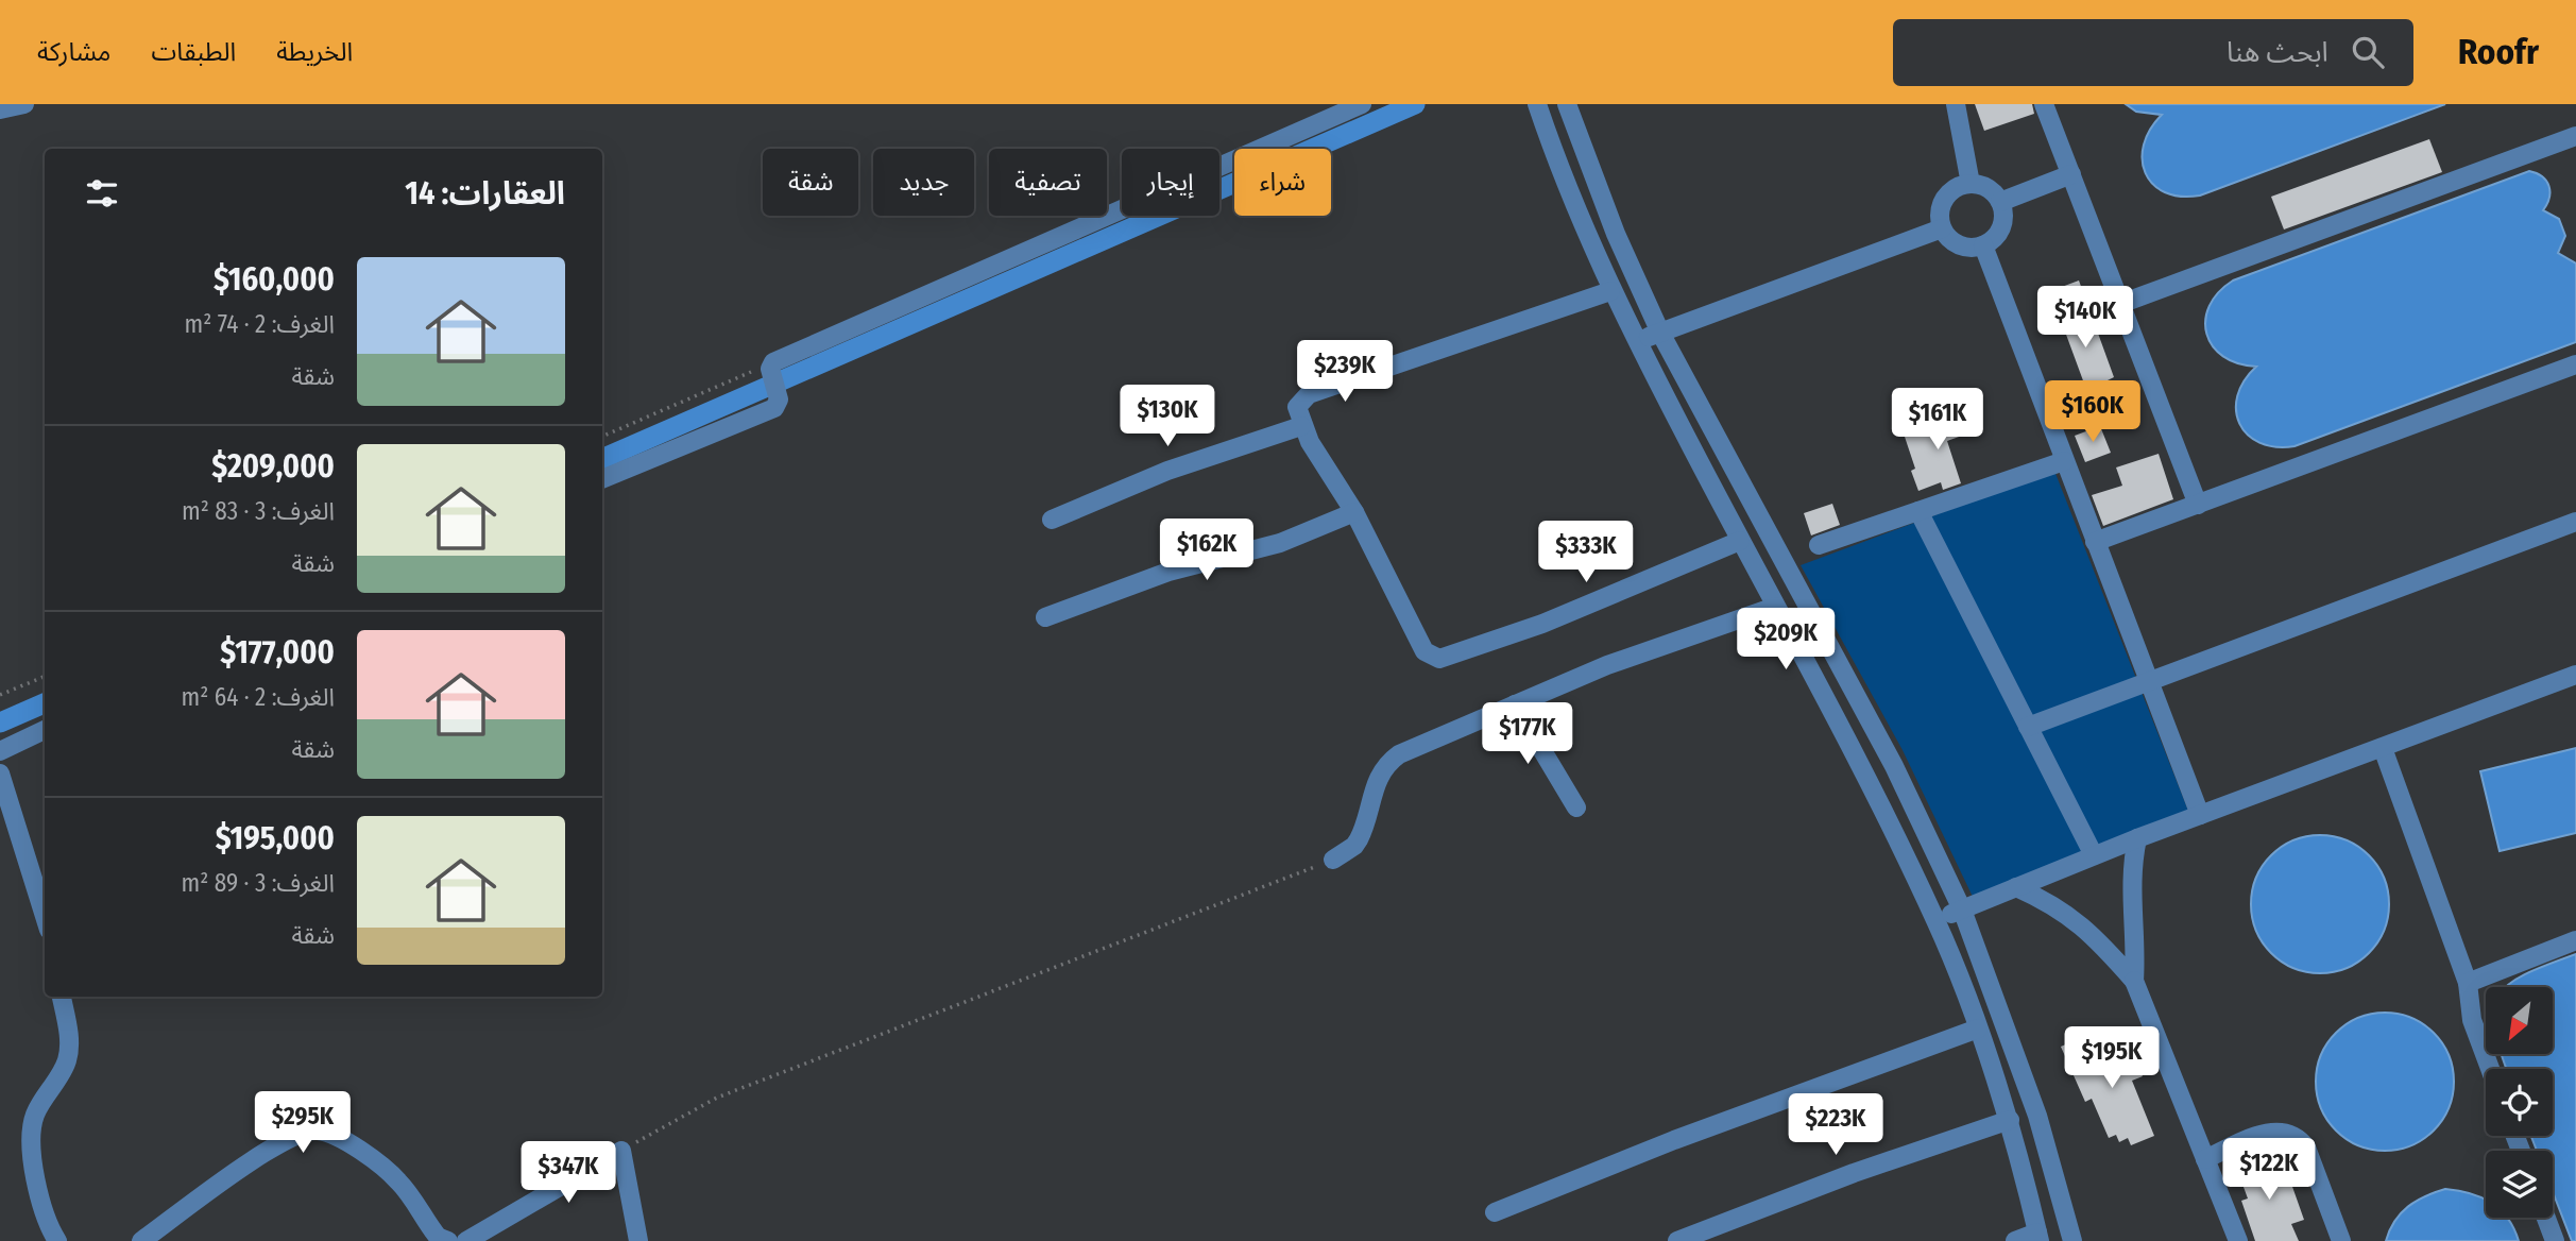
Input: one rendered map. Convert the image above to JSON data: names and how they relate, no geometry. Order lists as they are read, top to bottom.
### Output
{
  "north": "bottom left",
  "page": {
    "header": "Roofr",
    "search": "ابحث هنا",
    "nav": ["الخريطة", "الطبقات", "مشاركة"],
    "chip": [
      "شراء",
      "إيجار",
      "تصفية",
      "جديد",
      "شقة"
    ],
    "heading": "العقارات: 14",
    "list": [
      {
        "name": "$160,000",
        "note": "الغرف: 2 · 74 m² · شقة"
      },
      {
        "name": "$209,000",
        "note": "الغرف: 3 · 83 m² · شقة"
      },
      {
        "name": "$177,000",
        "note": "الغرف: 2 · 64 m² · شقة"
      },
      {
        "name": "$195,000",
        "note": "الغرف: 3 · 89 m² · شقة"
      }
    ],
    "price": [
      "$140K",
      "$239K",
      "$160K",
      "$130K",
      "$161K",
      "$162K",
      "$333K",
      "$209K",
      "$177K",
      "$195K",
      "$295K",
      "$223K",
      "$122K",
      "$347K"
    ]
  }
}
